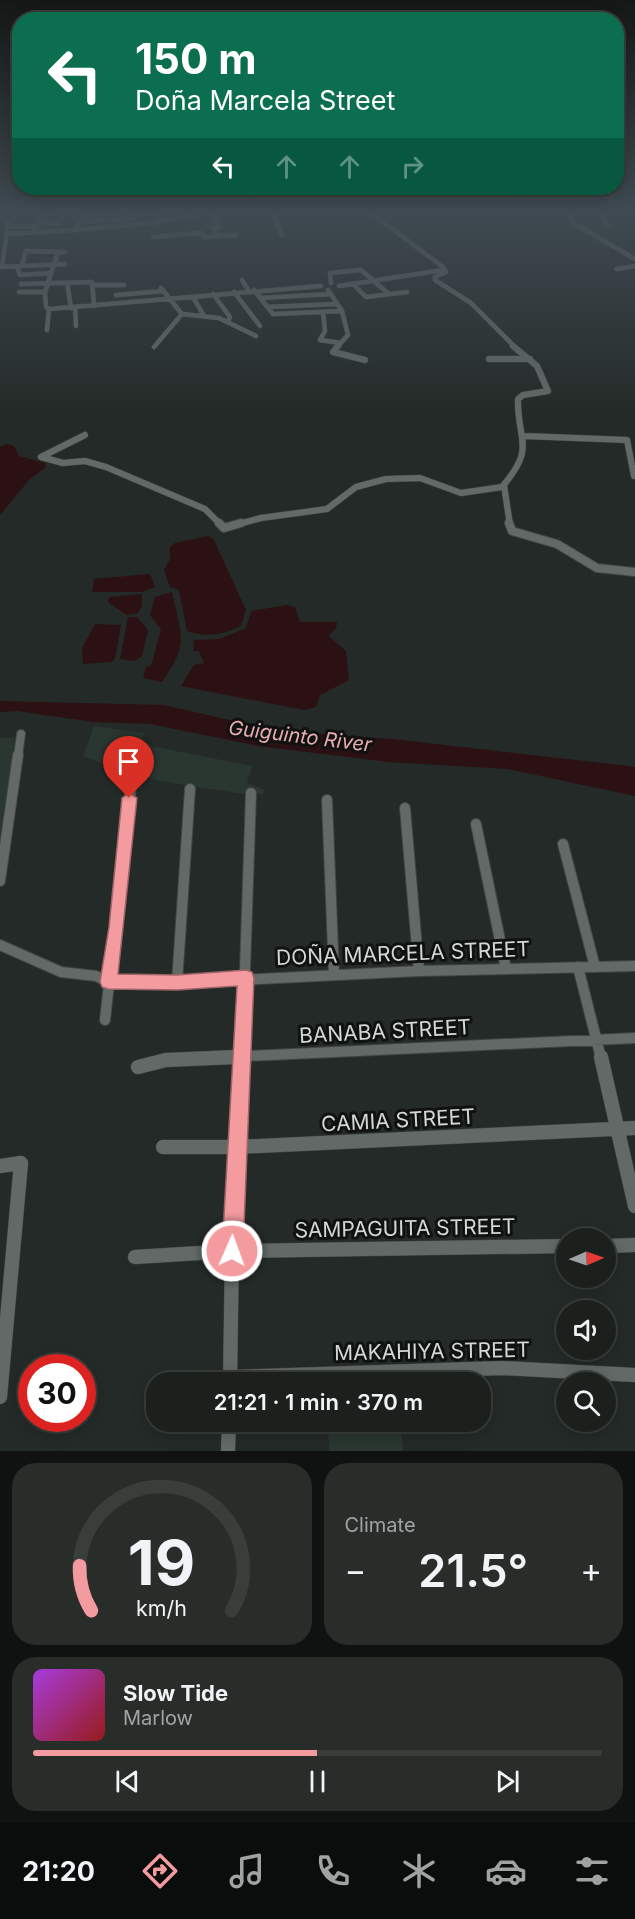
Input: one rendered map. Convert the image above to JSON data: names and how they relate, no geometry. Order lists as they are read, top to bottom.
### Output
{
  "streets": {
    "street": [
      "DOÑA MARCELA STREET",
      "BANABA STREET",
      "CAMIA STREET",
      "SAMPAGUITA STREET",
      "MAKAHIYA STREET"
    ]
  },
  "water": ["Guiguinto River"],
  "north": "right",
  "page": {
    "turn": ["150 m", "Doña Marcela Street"],
    "limit": "30",
    "trip": "21:21 · 1 min · 370 m",
    "tile": "Climate",
    "heat": ["−", "21.5°", "+"],
    "song": ["Slow Tide", "Marlow"],
    "tabs": "21:20",
    "gauge": ["19", "km/h"]
  }
}
